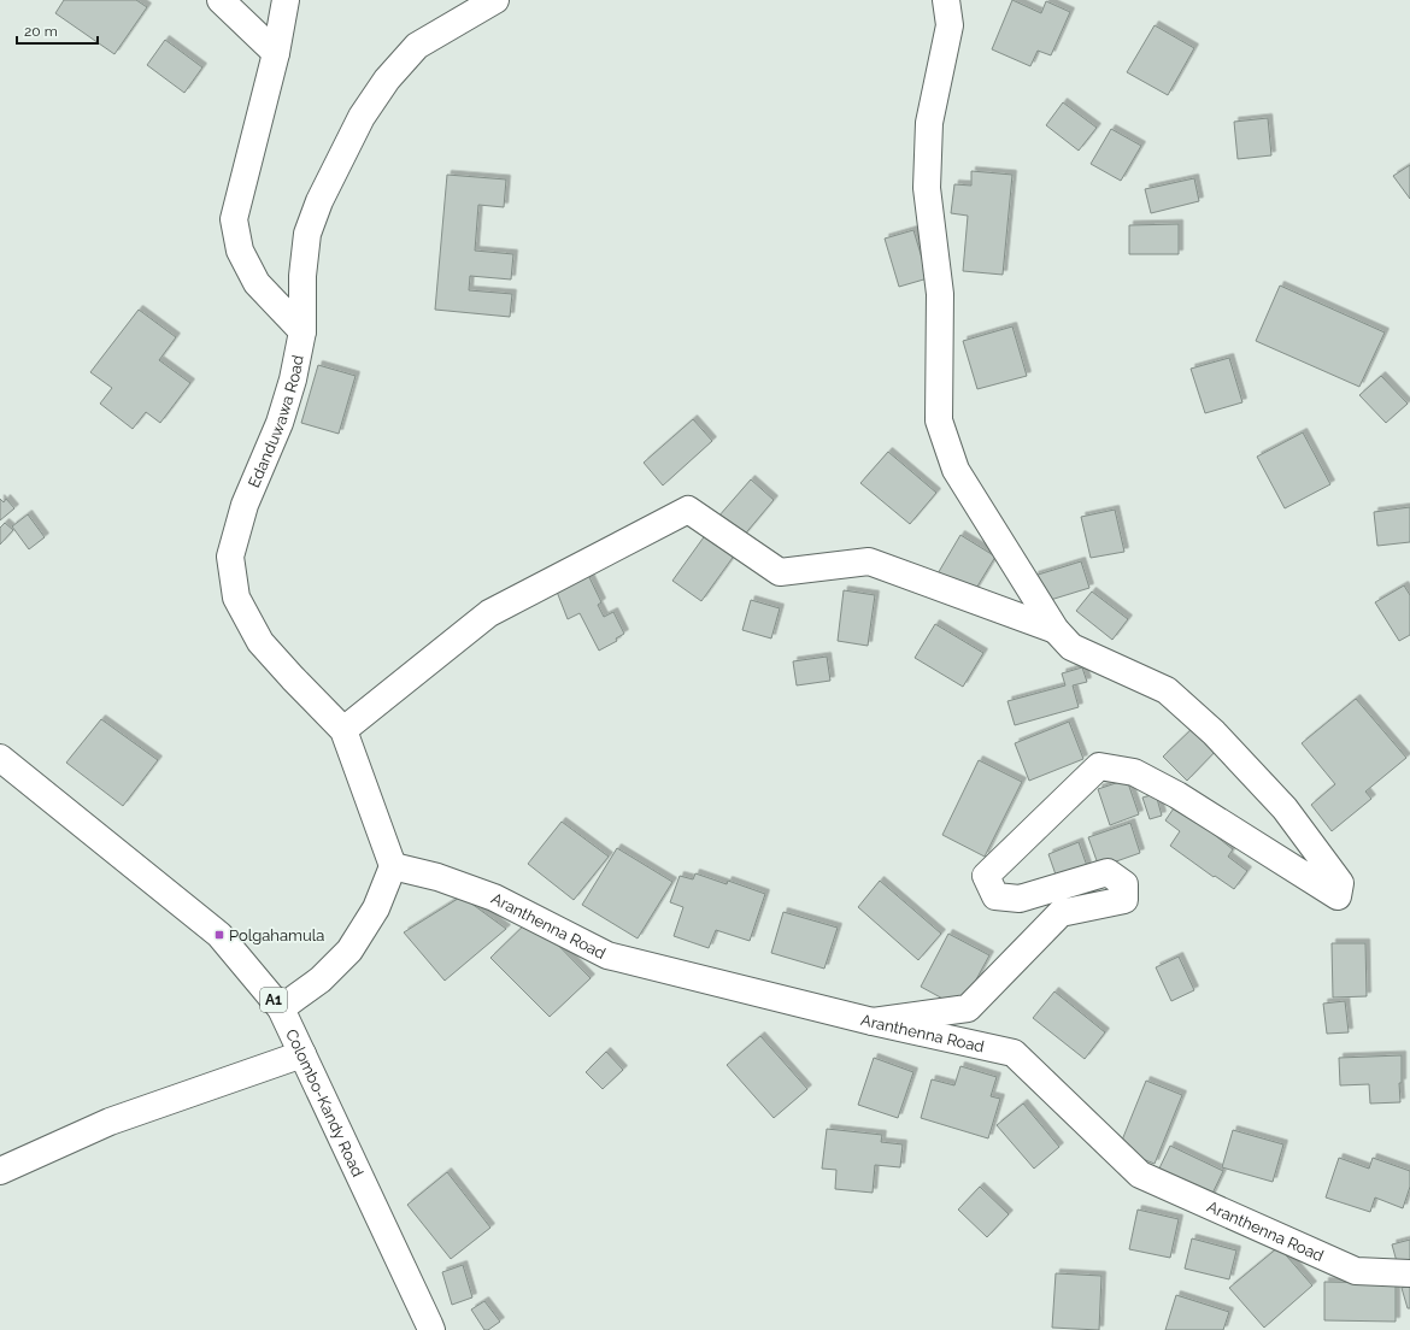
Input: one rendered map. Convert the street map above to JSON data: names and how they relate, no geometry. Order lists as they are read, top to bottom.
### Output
{
  "streets": {
    "main road": [
      "Edanduwawa Road",
      "Aranthenna Road",
      "A1",
      "Colombo-Kandy Road"
    ]
  },
  "crossings": [
    ["Edanduwawa Road", "Aranthenna Road"]
  ],
  "places": {
    "transit": ["Polgahamula"]
  },
  "scale_bar": "20 m"
}
